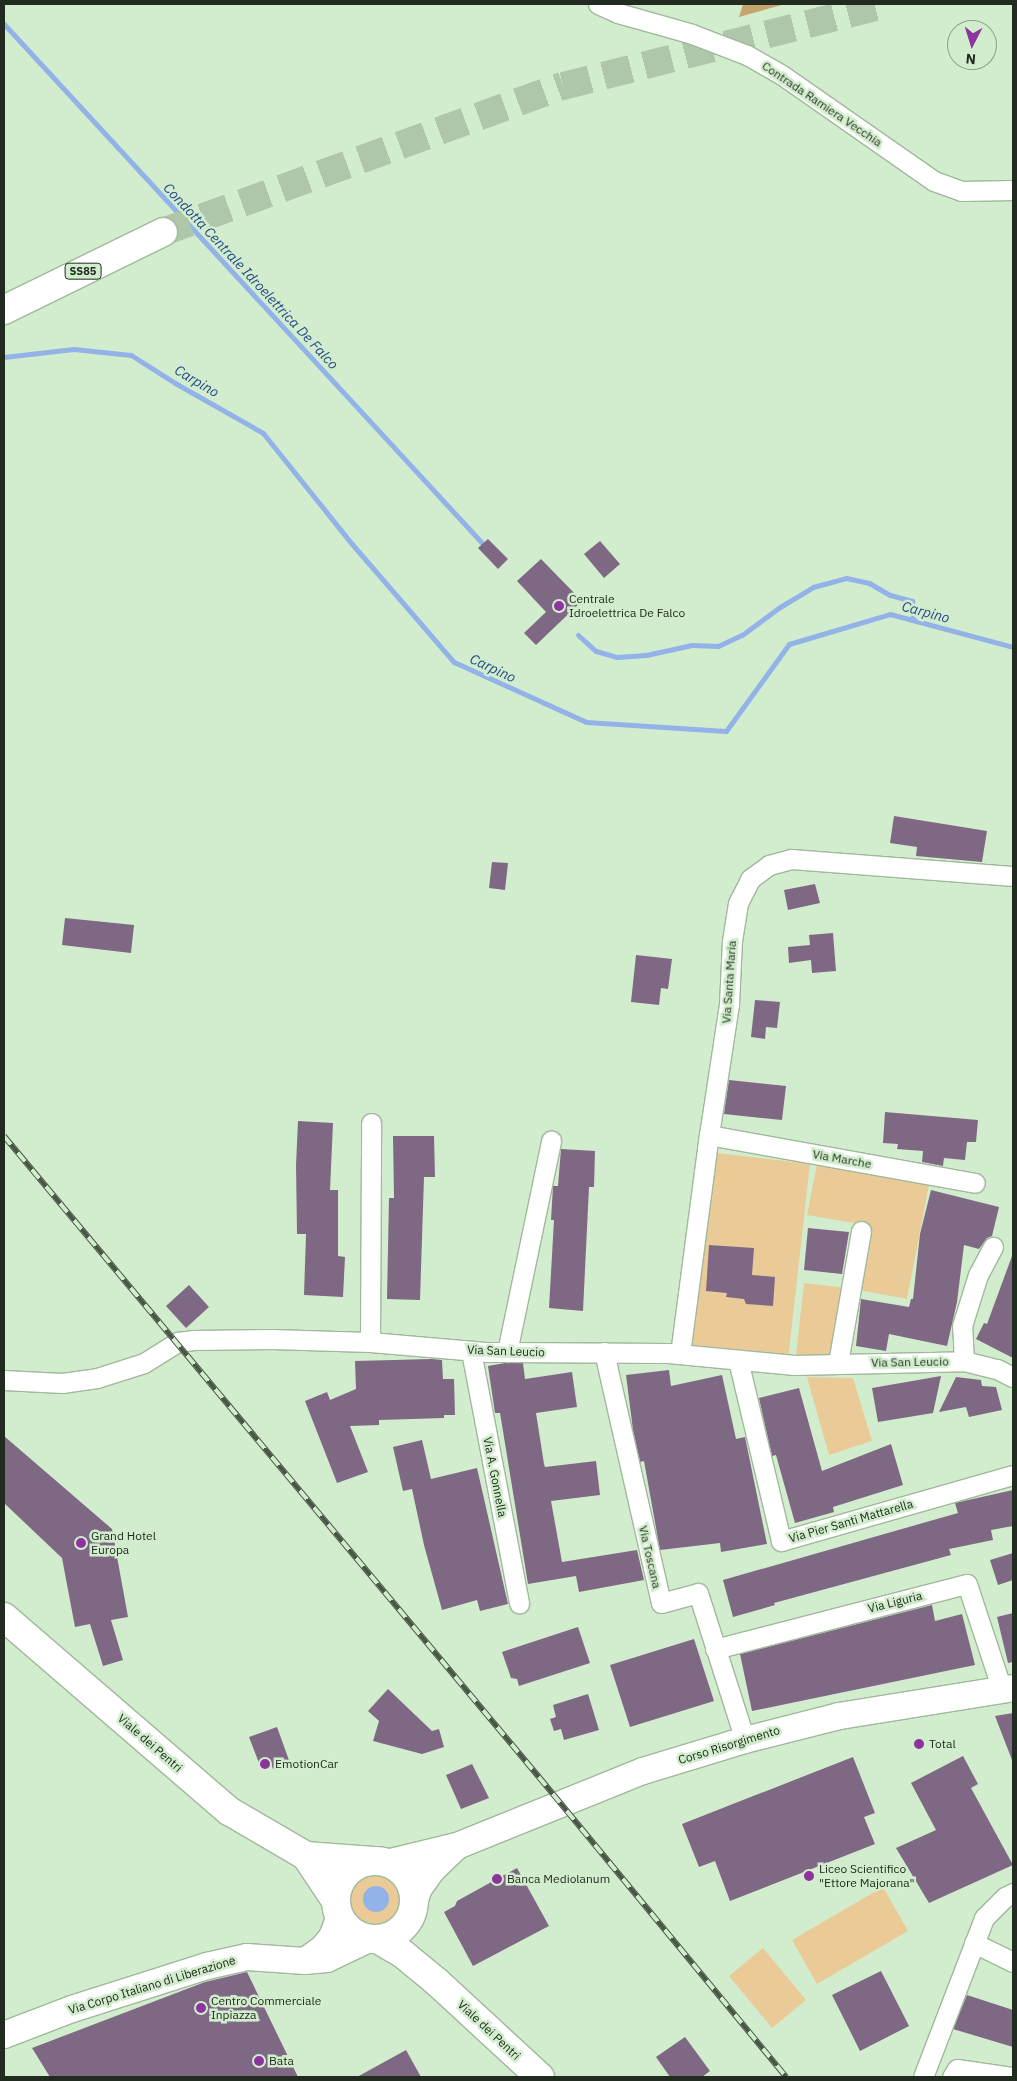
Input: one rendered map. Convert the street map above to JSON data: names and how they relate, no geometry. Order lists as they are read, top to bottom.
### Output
{
  "streets": {
    "main road": ["SS85", "Viale dei Pentri"],
    "street": [
      "Contrada Ramiera Vecchia",
      "Via Santa Maria",
      "Via Marche",
      "Via San Leucio",
      "Via A. Gonnella",
      "Via Pier Santi Mattarella",
      "Via Toscana",
      "Via Liguria",
      "Corso Risorgimento",
      "Via Corpo Italiano di Liberazione"
    ]
  },
  "crossings": [
    ["Via Santa Maria", "Via Marche"],
    ["Via Santa Maria", "Via San Leucio"],
    ["Via San Leucio", "Via A. Gonnella"],
    ["Via San Leucio", "Via Pier Santi Mattarella"],
    ["Via San Leucio", "Via Toscana"],
    ["Via Toscana", "Via Liguria"],
    ["Via Toscana", "Corso Risorgimento"],
    ["Via Liguria", "Corso Risorgimento"],
    ["Viale dei Pentri", "Corso Risorgimento"],
    ["Viale dei Pentri", "Via Corpo Italiano di Liberazione"],
    ["Corso Risorgimento", "Via Corpo Italiano di Liberazione"]
  ],
  "water": ["Condotta Centrale Idroelettrica De Falco", "Carpino"],
  "places": [
    "Centrale Idroelettrica De Falco",
    "Grand Hotel Europa",
    "Total",
    "EmotionCar",
    "Liceo Scientifico \"Ettore Majorana\"",
    "Banca Mediolanum",
    "Centro Commerciale Inpiazza",
    "Bata"
  ],
  "north": "bottom"
}
